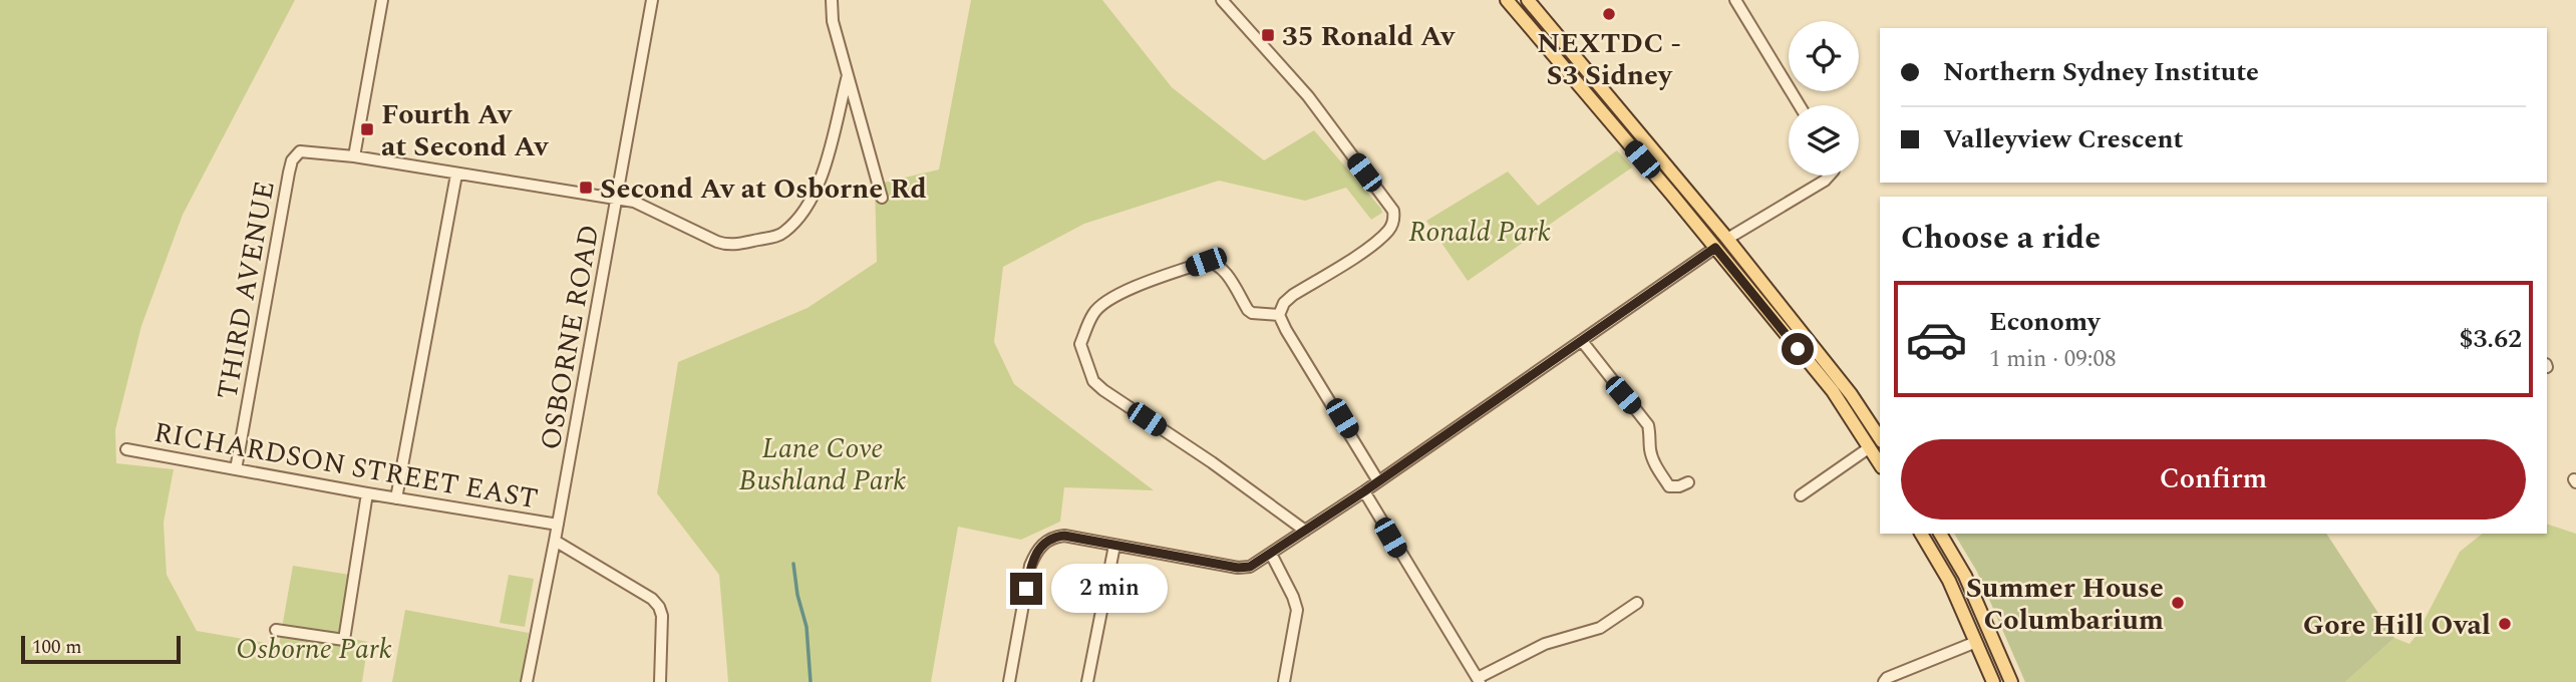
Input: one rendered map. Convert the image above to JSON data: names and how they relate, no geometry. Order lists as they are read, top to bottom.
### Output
{
  "streets": {
    "street": ["THIRD AVENUE", "OSBORNE ROAD", "RICHARDSON STREET EAST"]
  },
  "crossings": [
    ["THIRD AVENUE", "RICHARDSON STREET EAST"],
    ["OSBORNE ROAD", "RICHARDSON STREET EAST"]
  ],
  "parks": ["Ronald Park", "Lane Cove Bushland Park", "Osborne Park"],
  "places": {
    "other": ["NEXTDC - S3 Sidney", "Summer House Columbarium", "Gore Hill Oval"],
    "transit": ["35 Ronald Av", "Fourth Av at Second Av", "Second Av at Osborne Rd"]
  },
  "scale_bar": "100 m",
  "page": {
    "banner": ["Northern Sydney Institute", "Valleyview Crescent"],
    "heading": "Choose a ride",
    "list": [
      {
        "name": "Economy",
        "note": "1 min · 09:08",
        "value": "$3.62"
      }
    ],
    "buttons": "Confirm",
    "bubble": "2 min",
    "scale": "100 m"
  }
}
